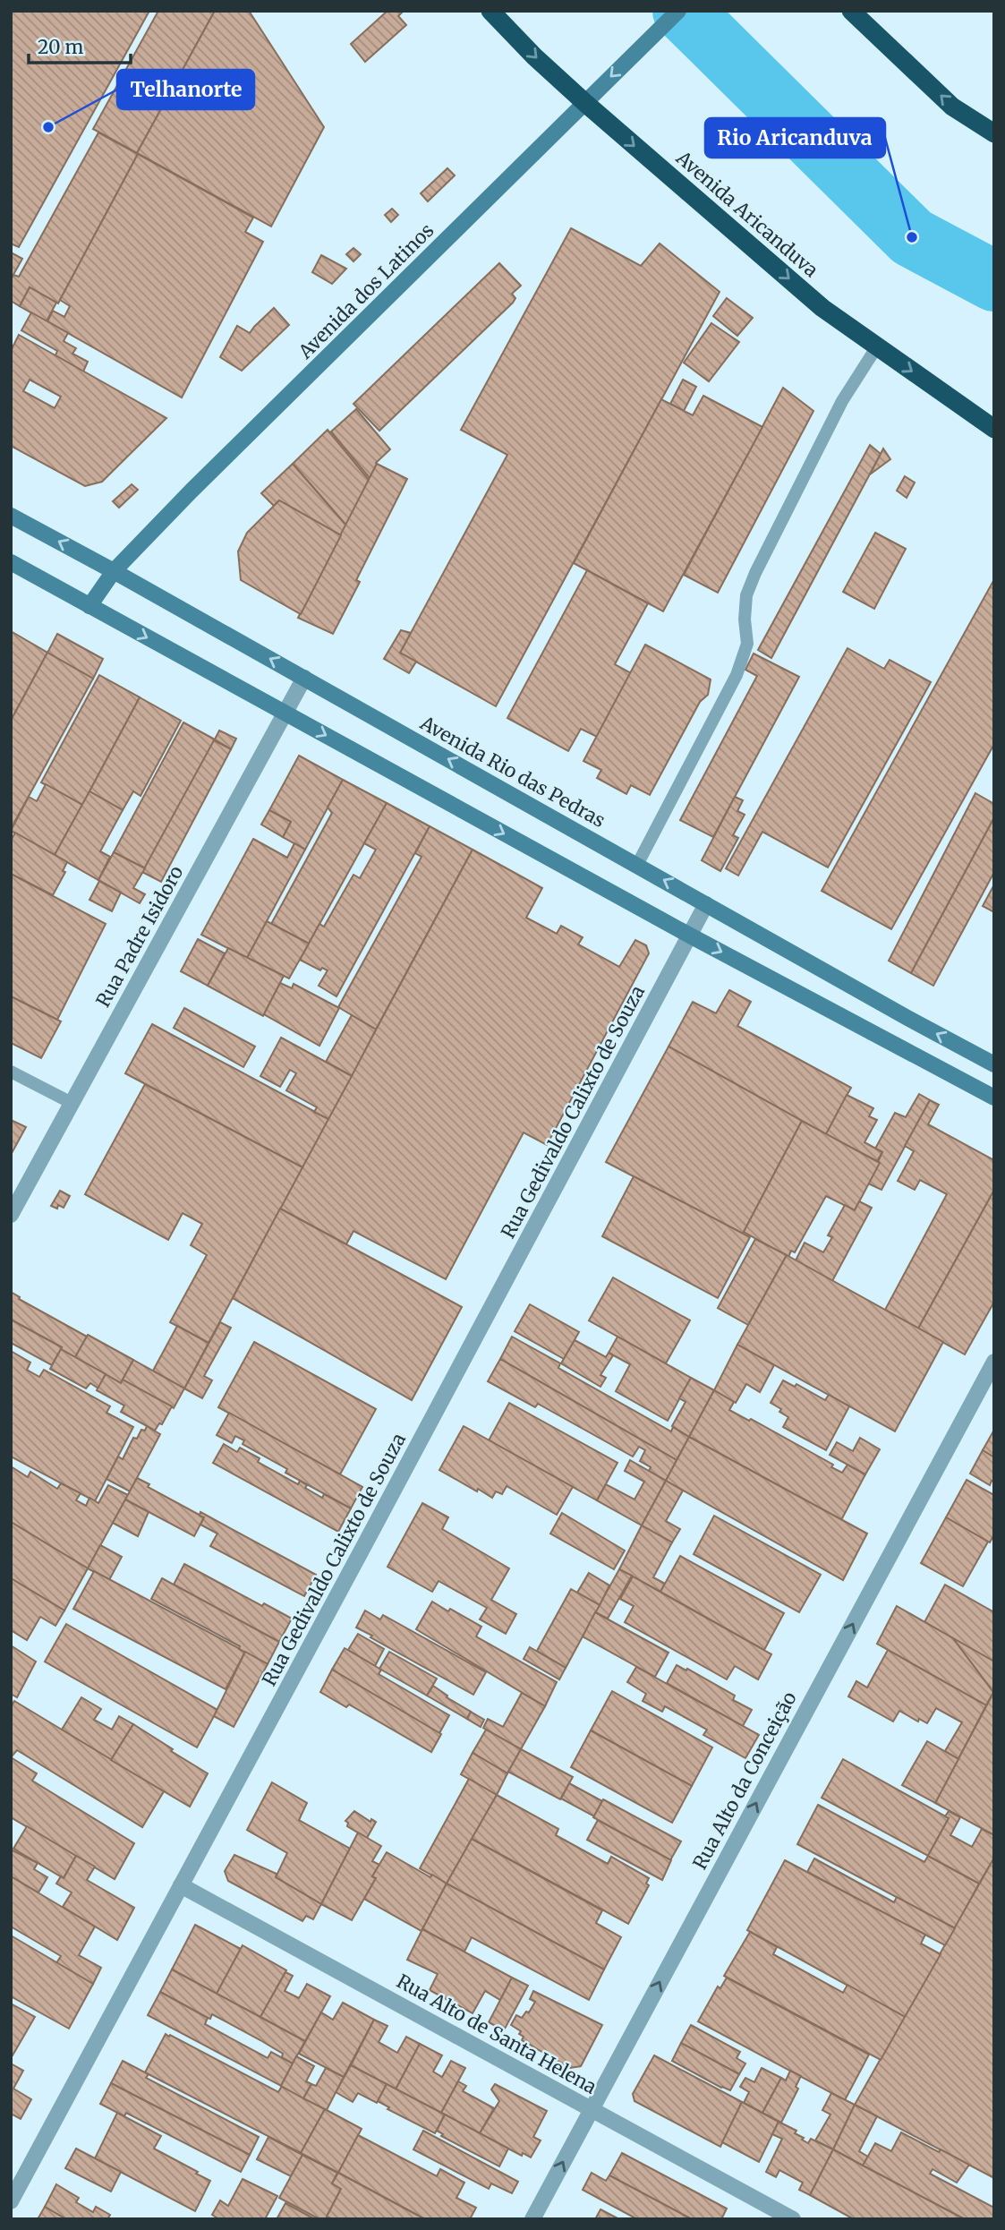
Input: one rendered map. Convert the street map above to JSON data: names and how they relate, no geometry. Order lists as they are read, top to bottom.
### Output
{
  "streets": {
    "highway": ["Avenida Aricanduva"],
    "main road": ["Avenida dos Latinos", "Avenida Rio das Pedras"],
    "street": [
      "Rua Padre Isidoro",
      "Rua Gedivaldo Calixto de Souza",
      "Rua Alto da Conceição",
      "Rua Alto de Santa Helena"
    ]
  },
  "crossings": [
    ["Avenida Aricanduva", "Avenida dos Latinos"],
    ["Avenida dos Latinos", "Avenida Rio das Pedras"],
    ["Avenida Rio das Pedras", "Rua Padre Isidoro"],
    ["Avenida Rio das Pedras", "Rua Gedivaldo Calixto de Souza"],
    ["Rua Gedivaldo Calixto de Souza", "Rua Alto de Santa Helena"],
    ["Rua Alto da Conceição", "Rua Alto de Santa Helena"]
  ],
  "one_way": ["Avenida Aricanduva", "Rua Alto da Conceição"],
  "places": ["Telhanorte", "Rio Aricanduva"],
  "scale_bar": "20 m"
}
